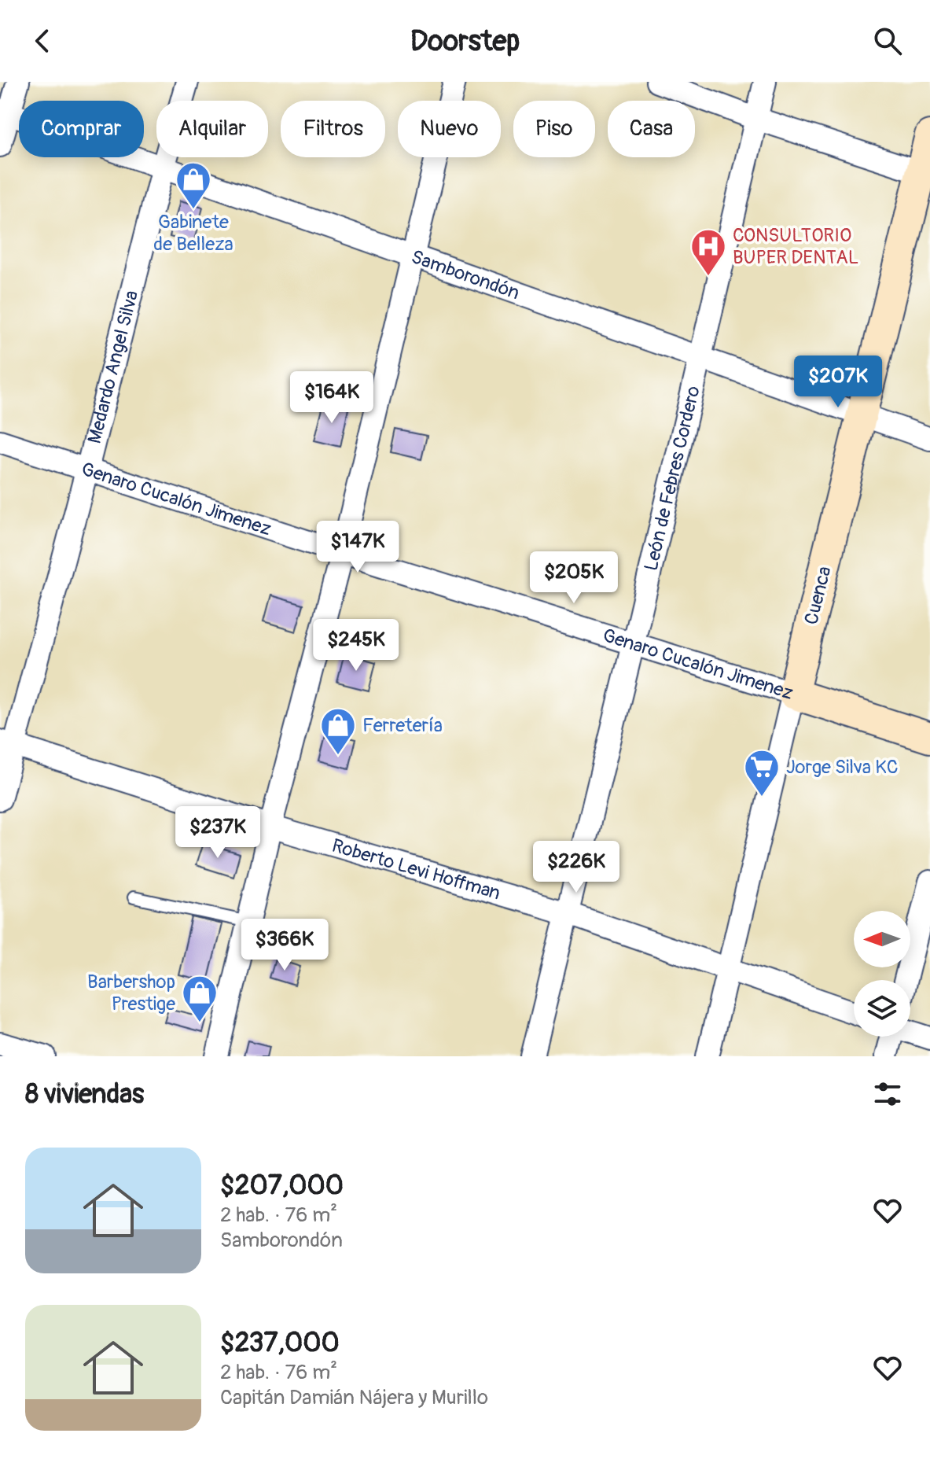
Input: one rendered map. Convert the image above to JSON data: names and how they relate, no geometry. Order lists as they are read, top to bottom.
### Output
{
  "streets": {
    "main road": ["Genaro Cucalón Jimenez", "Cuenca"],
    "street": [
      "Samborondón",
      "Medardo Angel Silva",
      "León de Febres Cordero",
      "Roberto Levi Hoffman"
    ]
  },
  "crossings": [
    ["Samborondón", "Medardo Angel Silva"],
    ["Samborondón", "León de Febres Cordero"],
    ["Samborondón", "Cuenca"],
    ["Medardo Angel Silva", "Genaro Cucalón Jimenez"],
    ["Medardo Angel Silva", "Roberto Levi Hoffman"],
    ["León de Febres Cordero", "Genaro Cucalón Jimenez"],
    ["León de Febres Cordero", "Roberto Levi Hoffman"],
    ["Genaro Cucalón Jimenez", "Cuenca"],
    ["Cuenca", "Roberto Levi Hoffman"]
  ],
  "places": {
    "shop": ["Gabinete de Belleza", "Ferretería", "Barbershop Prestige"],
    "hospital": ["CONSULTORIO BUPER DENTAL"],
    "supermarket": ["Jorge Silva KC"]
  },
  "north": "left",
  "page": {
    "header": "Doorstep",
    "chip": [
      "Comprar",
      "Alquilar",
      "Filtros",
      "Nuevo",
      "Piso",
      "Casa"
    ],
    "price": [
      "$207K",
      "$164K",
      "$147K",
      "$205K",
      "$245K",
      "$237K",
      "$226K",
      "$366K"
    ],
    "heading": "8 viviendas",
    "list": [
      {
        "name": "$207,000",
        "note": "2 hab. · 76 m² · Samborondón"
      },
      {
        "name": "$237,000",
        "note": "2 hab. · 76 m² · Capitán Damián Nájera y Murillo"
      }
    ]
  }
}
